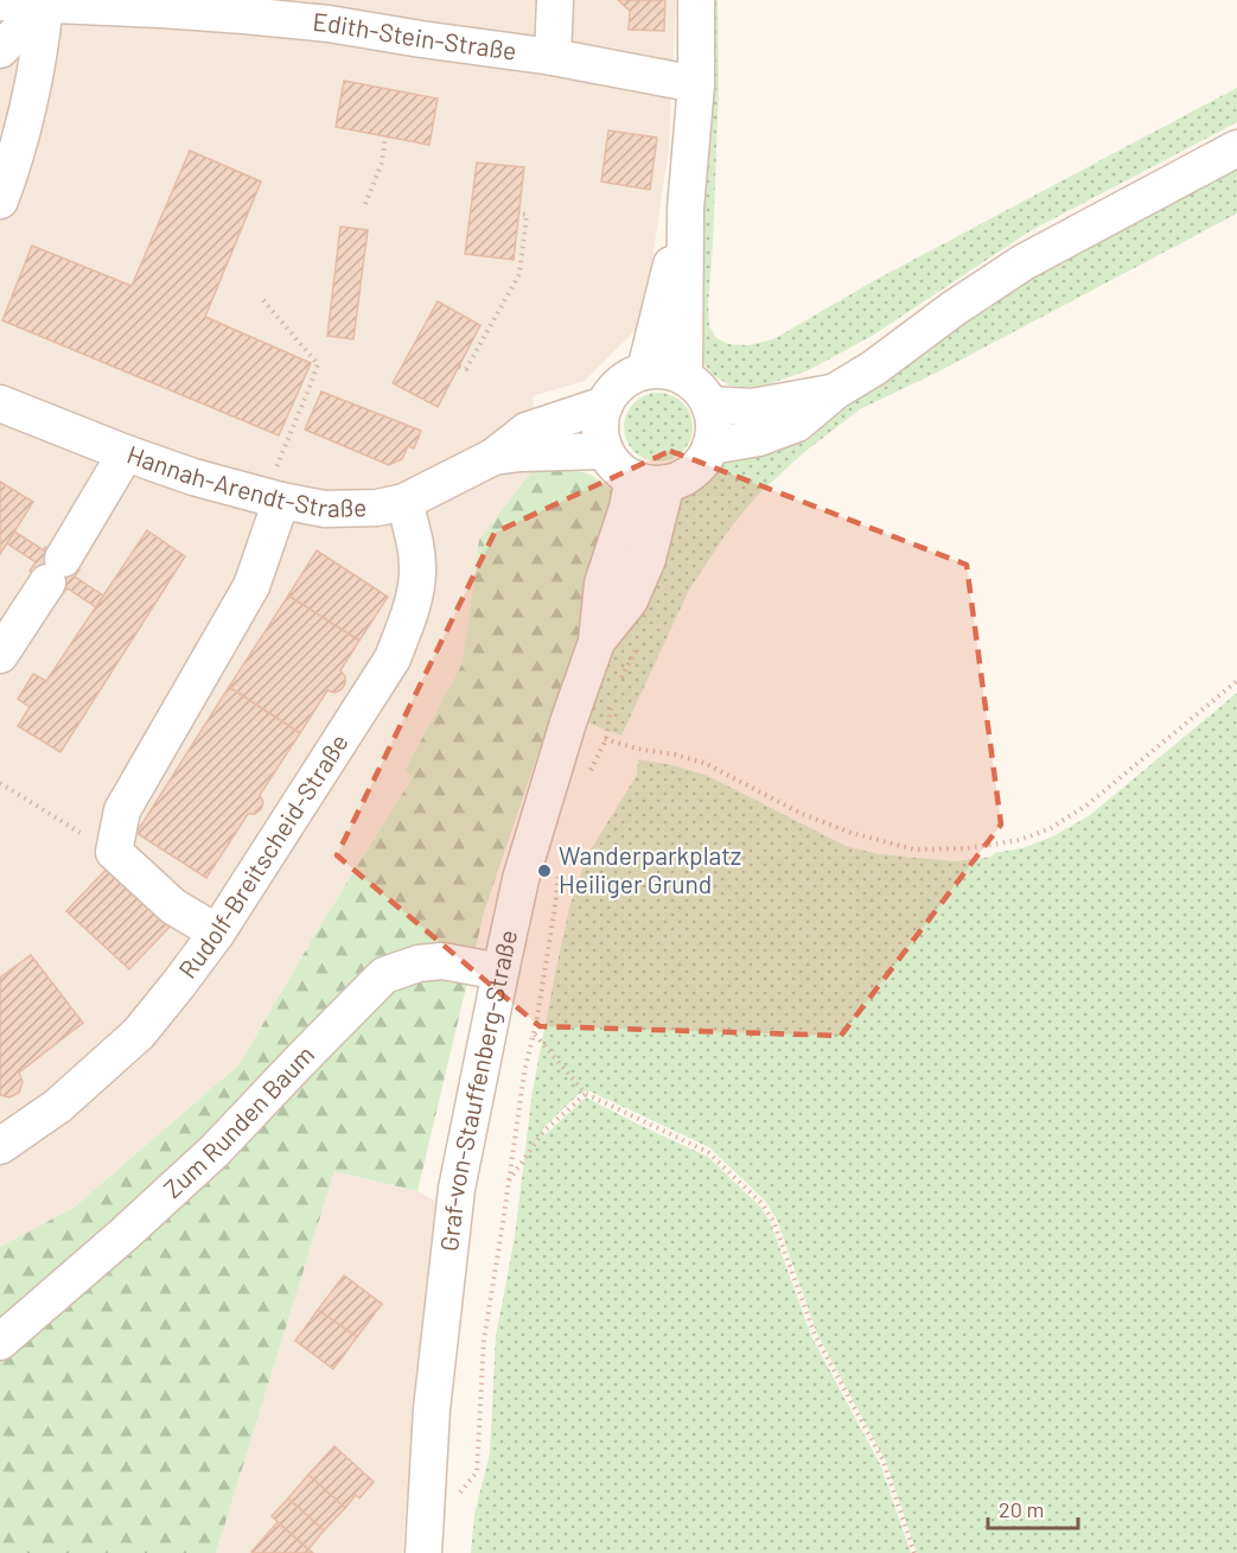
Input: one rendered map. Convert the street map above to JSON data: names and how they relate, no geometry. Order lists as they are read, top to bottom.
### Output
{
  "streets": {
    "street": [
      "Edith-Stein-Straße",
      "Hannah-Arendt-Straße",
      "Rudolf-Breitscheid-Straße",
      "Graf-von-Stauffenberg-Straße",
      "Zum Runden Baum"
    ]
  },
  "crossings": [
    ["Hannah-Arendt-Straße", "Rudolf-Breitscheid-Straße"],
    ["Hannah-Arendt-Straße", "Graf-von-Stauffenberg-Straße"],
    ["Graf-von-Stauffenberg-Straße", "Zum Runden Baum"]
  ],
  "places": ["Wanderparkplatz Heiliger Grund"],
  "scale_bar": "20 m"
}
